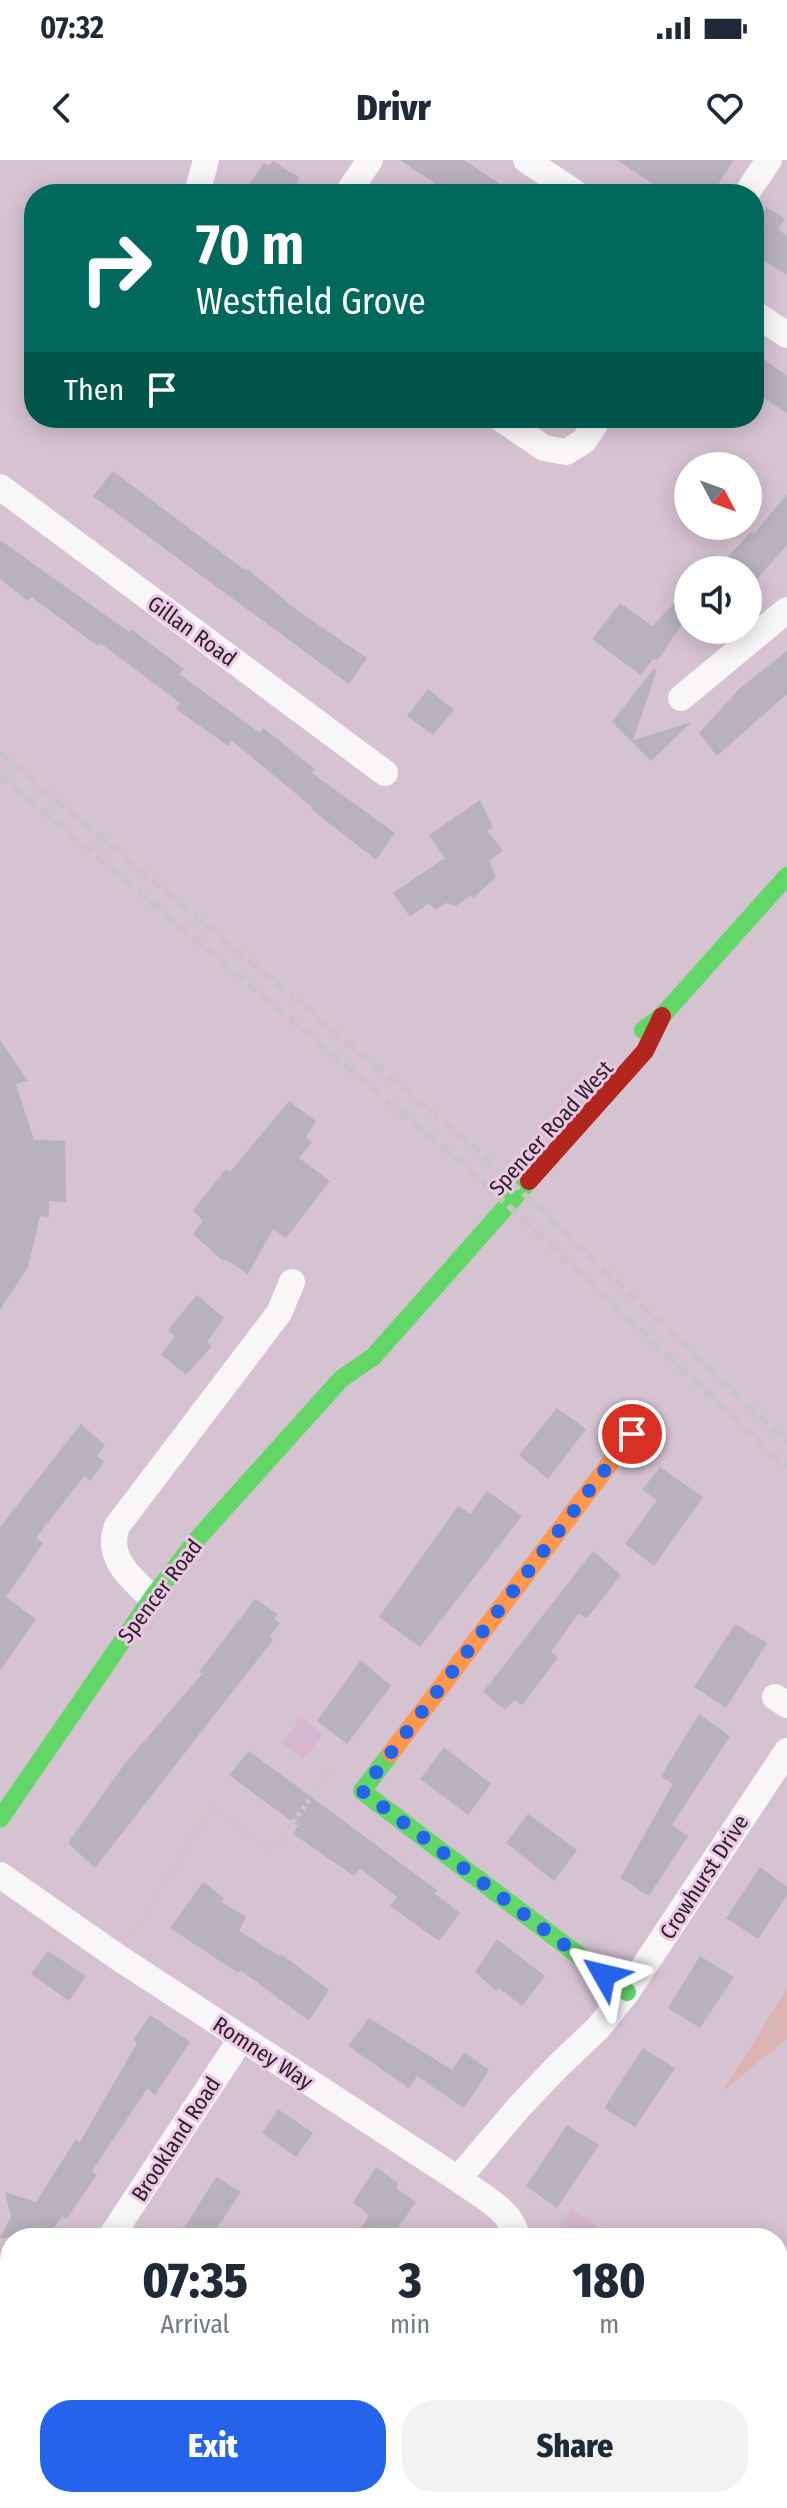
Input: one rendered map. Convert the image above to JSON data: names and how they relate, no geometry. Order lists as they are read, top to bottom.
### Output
{
  "streets": {
    "street": [
      "Gillan Road",
      "Spencer Road West",
      "Spencer Road",
      "Crowhurst Drive",
      "Romney Way",
      "Brookland Road"
    ]
  },
  "crossings": [
    ["Spencer Road West", "Spencer Road"],
    ["Crowhurst Drive", "Romney Way"],
    ["Romney Way", "Brookland Road"]
  ],
  "north": "bottom right",
  "page": {
    "status": "07:32",
    "header": "Drivr",
    "turn": ["70 m", "Westfield Grove"],
    "then": "Then",
    "eta": [
      "07:35",
      "Arrival",
      "3",
      "min",
      "180",
      "m"
    ],
    "buttons": ["Exit", "Share"]
  }
}
